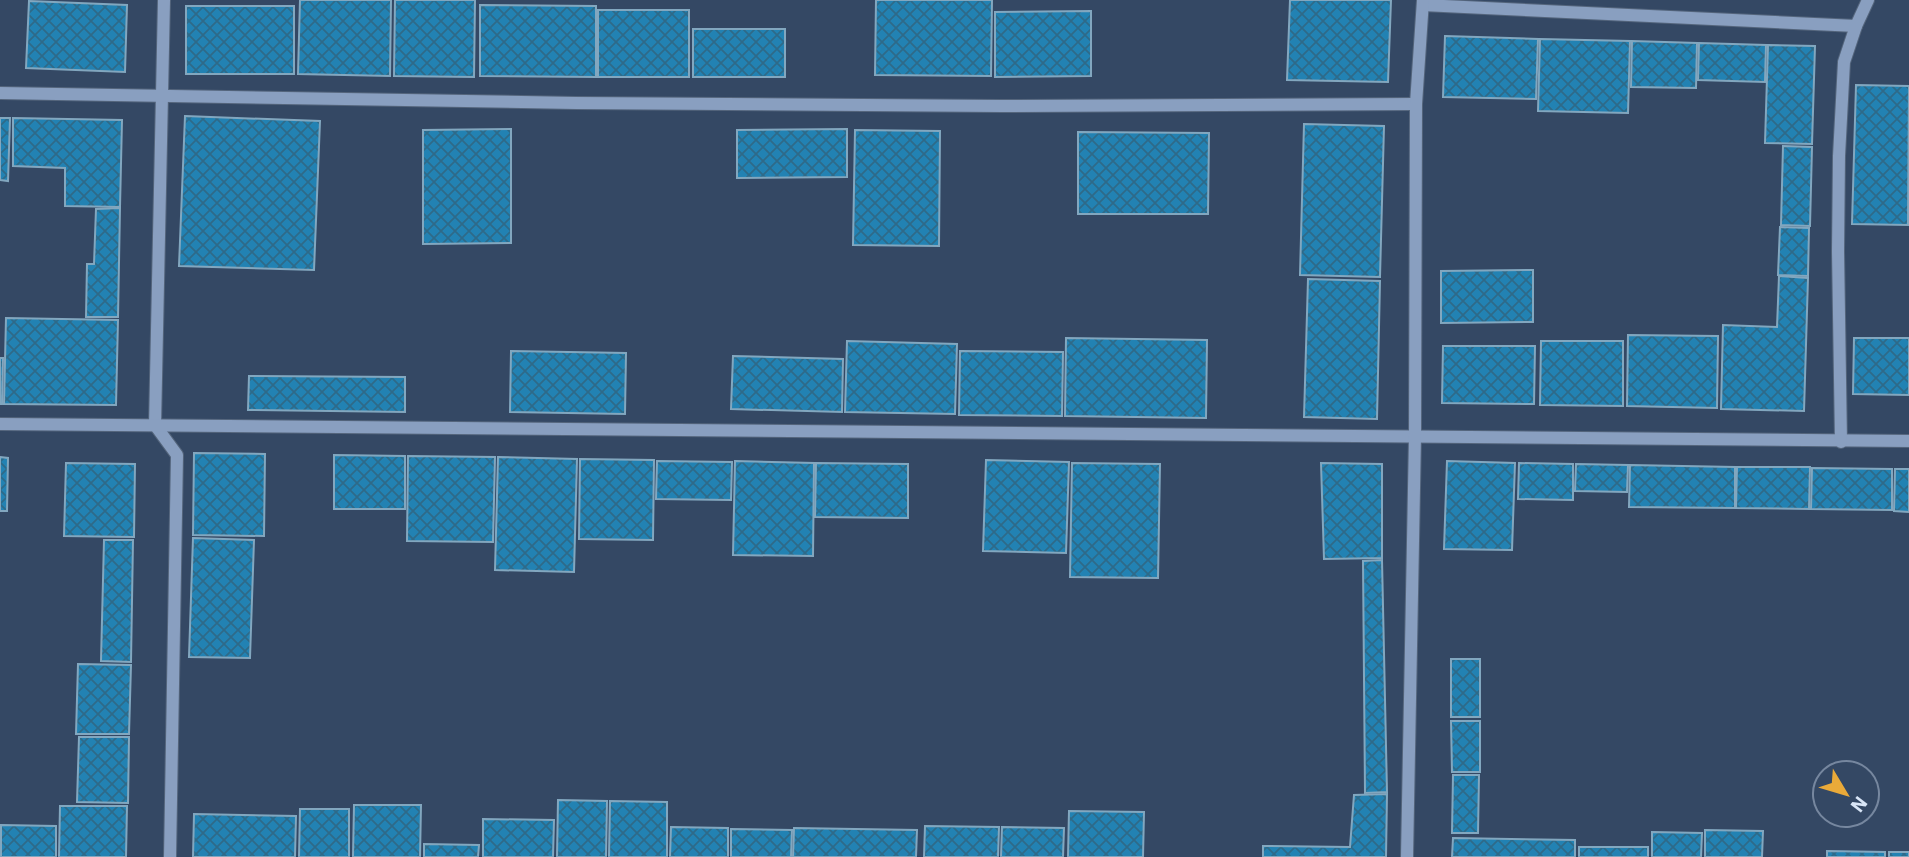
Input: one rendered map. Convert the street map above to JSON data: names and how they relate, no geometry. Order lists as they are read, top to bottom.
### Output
{
  "north": "bottom right"
}
